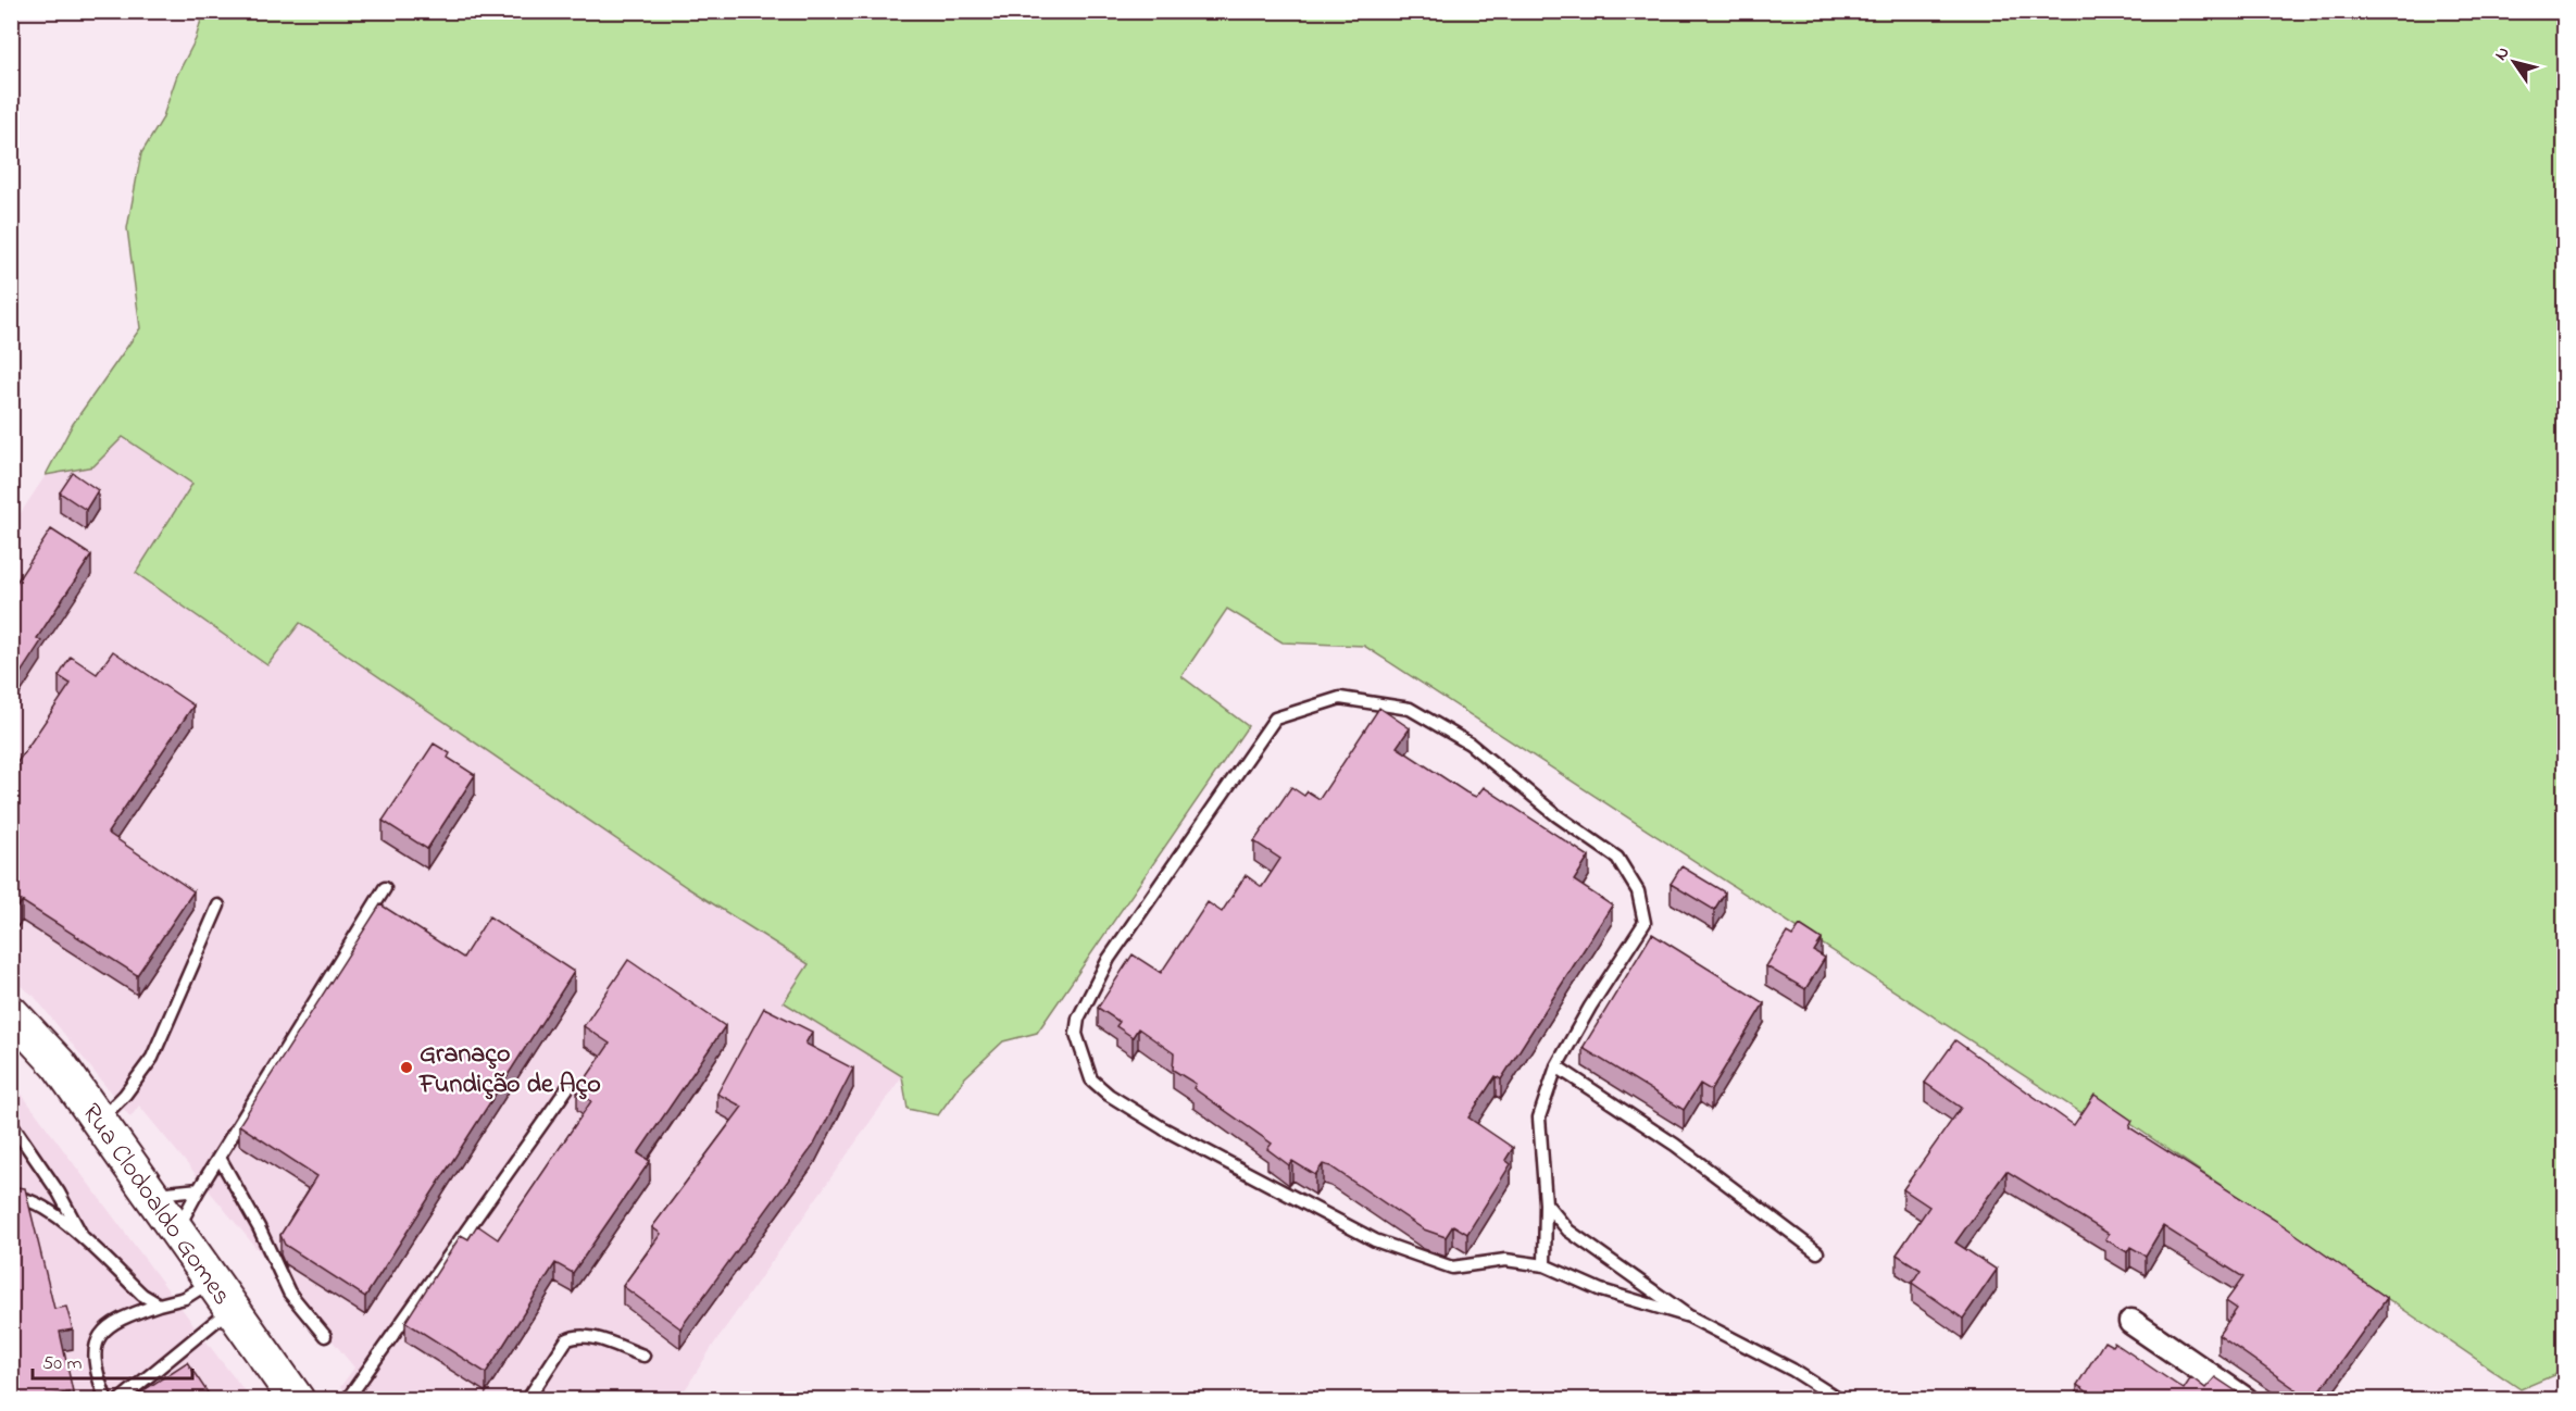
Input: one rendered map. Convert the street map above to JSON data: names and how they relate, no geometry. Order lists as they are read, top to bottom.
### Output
{
  "streets": {
    "main road": ["Rua Clodoaldo Gomes"]
  },
  "places": ["Granaço Fundição de Aço"],
  "scale_bar": "50 m",
  "north": "top left"
}
